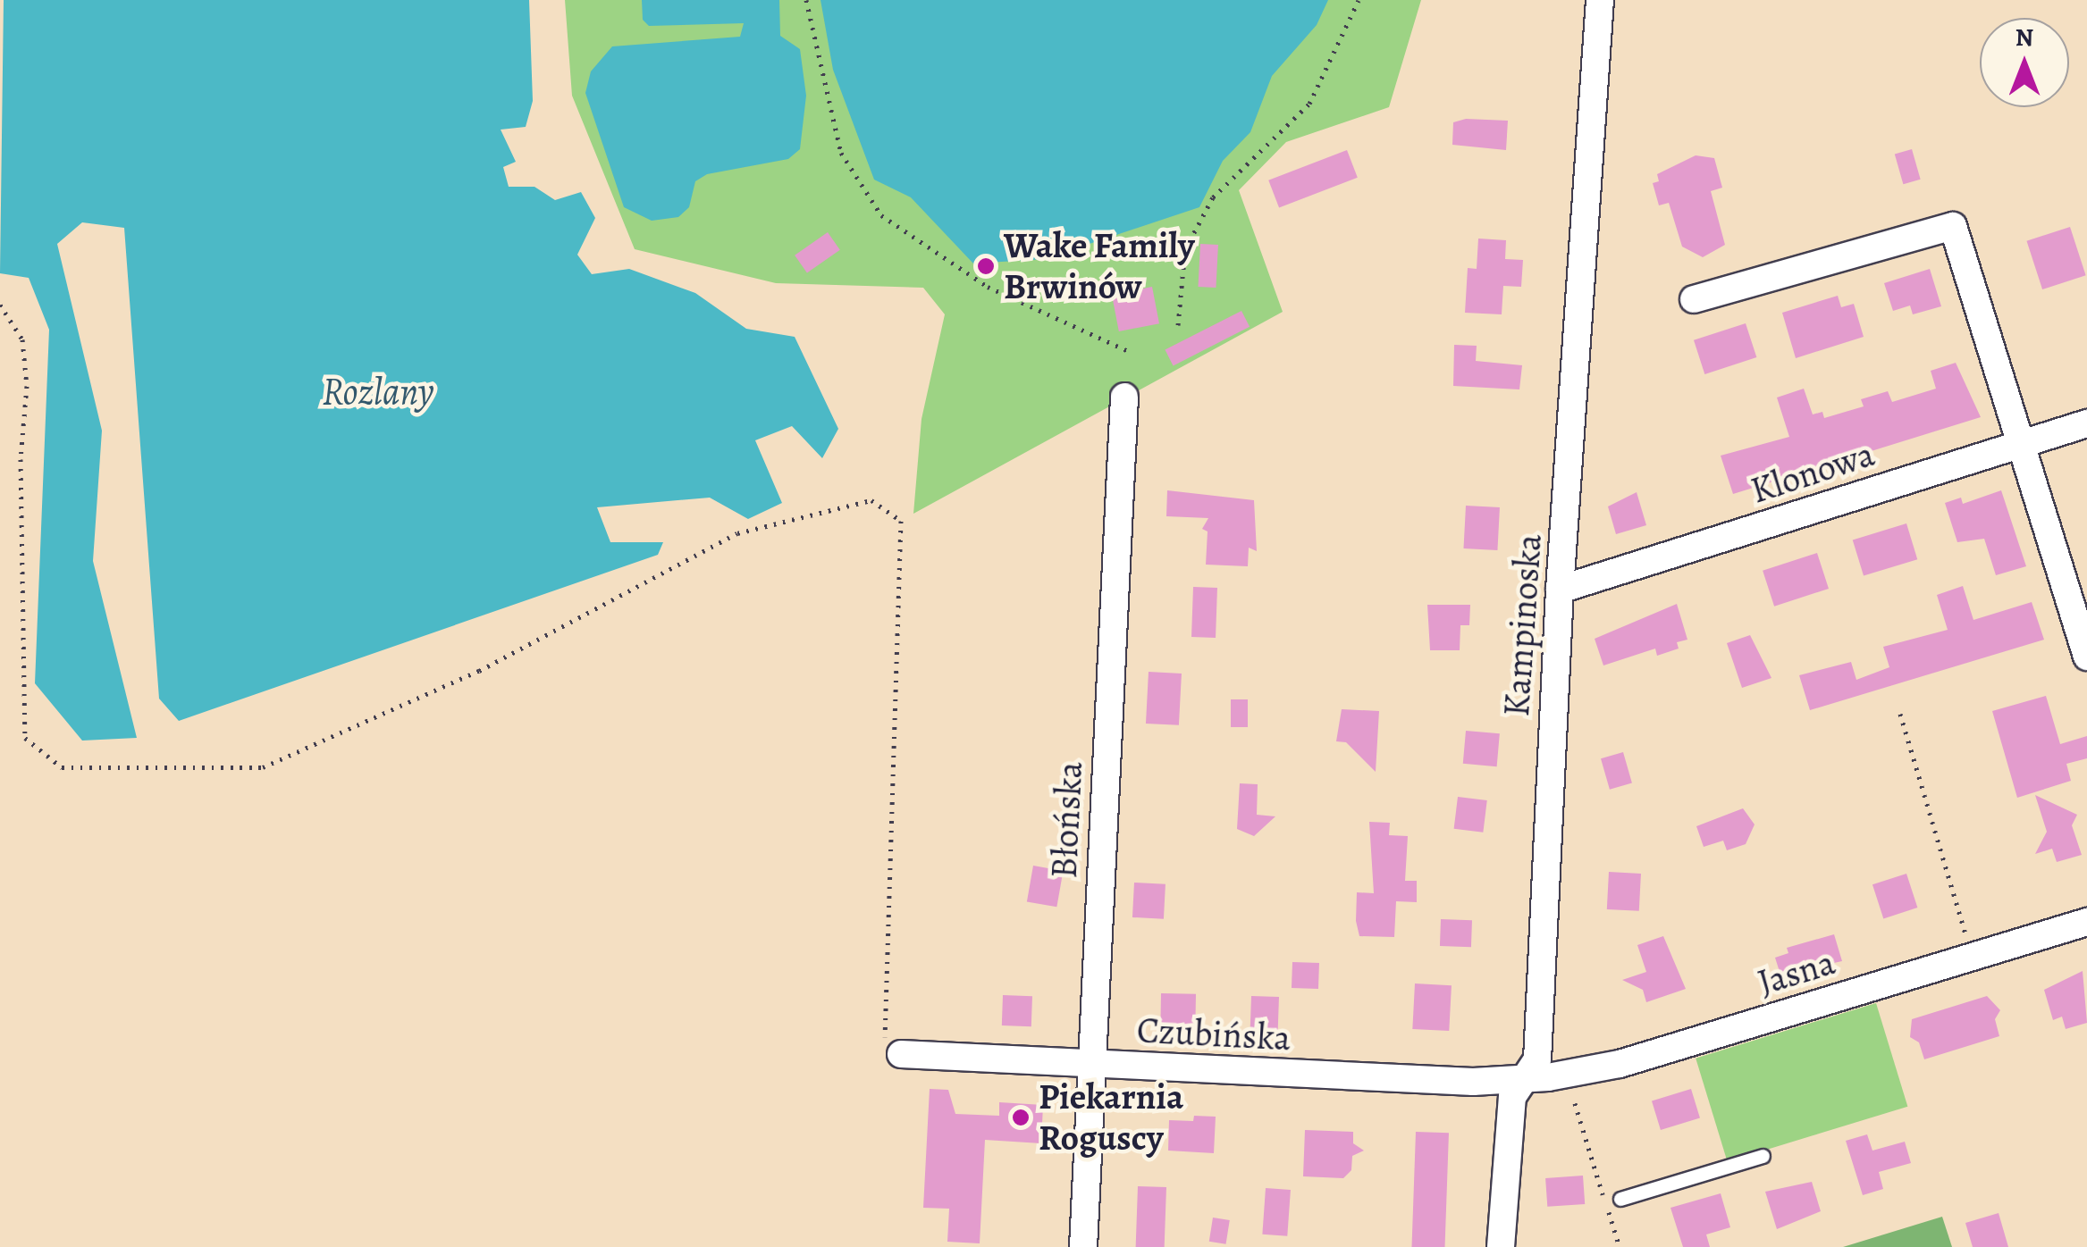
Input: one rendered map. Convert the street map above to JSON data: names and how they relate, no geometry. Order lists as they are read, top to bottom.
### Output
{
  "streets": {
    "street": [
      "Klonowa",
      "Kampinoska",
      "Błońska",
      "Jasna",
      "Czubińska"
    ]
  },
  "crossings": [
    ["Klonowa", "Kampinoska"],
    ["Kampinoska", "Jasna"],
    ["Kampinoska", "Czubińska"],
    ["Błońska", "Czubińska"],
    ["Jasna", "Czubińska"]
  ],
  "water": ["Rozlany"],
  "places": ["Wake Family Brwinów", "Piekarnia Roguscy"],
  "north": "top"
}
